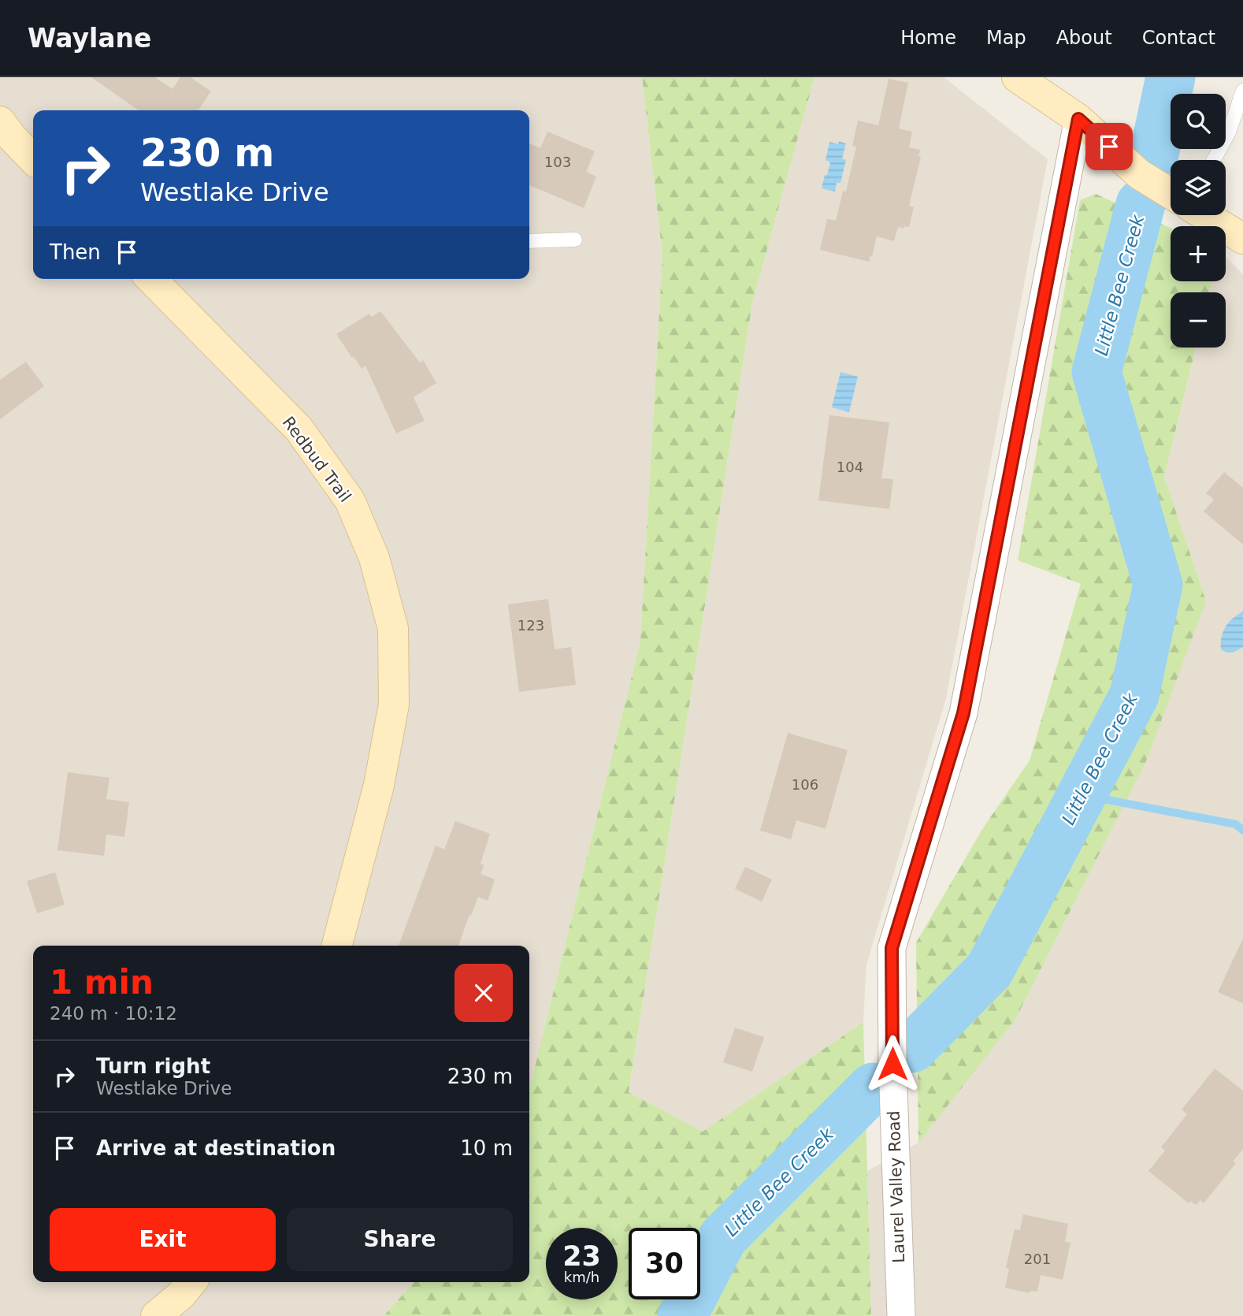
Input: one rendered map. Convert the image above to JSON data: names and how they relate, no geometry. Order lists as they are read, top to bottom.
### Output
{
  "streets": {
    "street": ["Redbud Trail", "Laurel Valley Road"]
  },
  "water": ["Little Bee Creek"],
  "house_numbers": [
    "103",
    "104",
    "123",
    "106",
    "201"
  ],
  "page": {
    "header": "Waylane",
    "nav": [
      "Home",
      "Map",
      "About",
      "Contact"
    ],
    "map_buttons": ["+", "−"],
    "turn": ["230 m", "Westlake Drive"],
    "then": "Then",
    "heading": ["1 min", "240 m · 10:12"],
    "list": [
      {
        "name": "Turn right",
        "note": "Westlake Drive",
        "value": "230 m"
      },
      {
        "name": "Arrive at destination",
        "value": "10 m"
      }
    ],
    "buttons": ["Exit", "Share"],
    "speed": "23 km/h",
    "limit": "30"
  }
}
